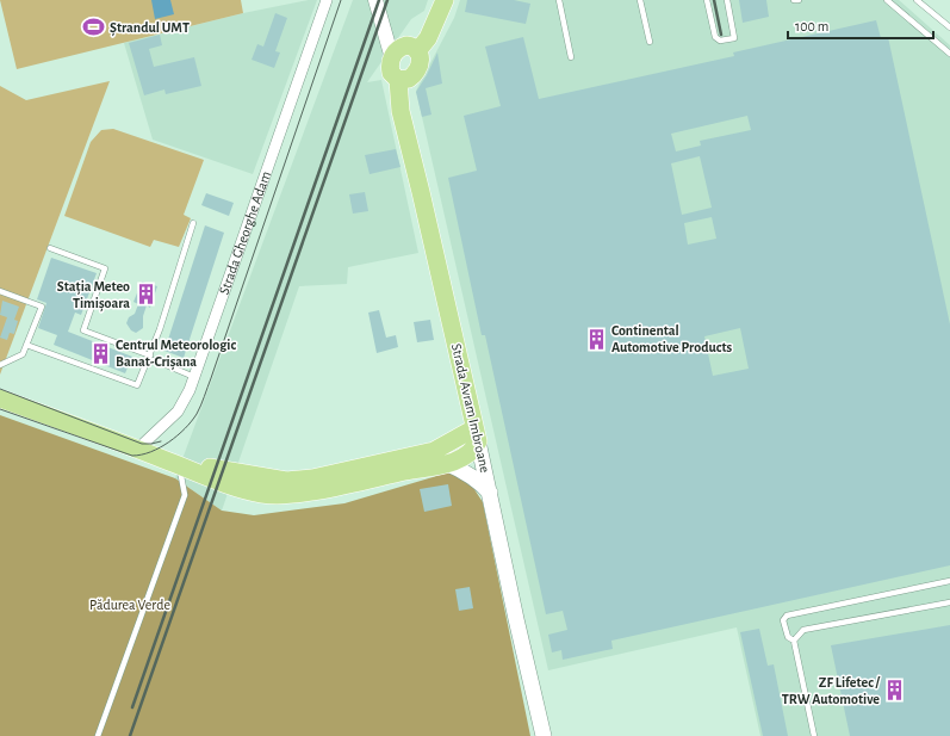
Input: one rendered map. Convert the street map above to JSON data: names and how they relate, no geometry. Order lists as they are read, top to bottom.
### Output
{
  "streets": {
    "main road": ["Strada Avram Imbroane"],
    "street": ["Strada Gheorghe Adam"]
  },
  "parks": ["Pădurea Verde"],
  "places": {
    "sports": ["Ștrandul UMT"],
    "building": [
      "Stația Meteo Timișoara",
      "Continental Automotive Products",
      "Centrul Meteorologic Banat-Crișana",
      "ZF Lifetec / TRW Automotive"
    ]
  },
  "scale_bar": "100 m"
}
